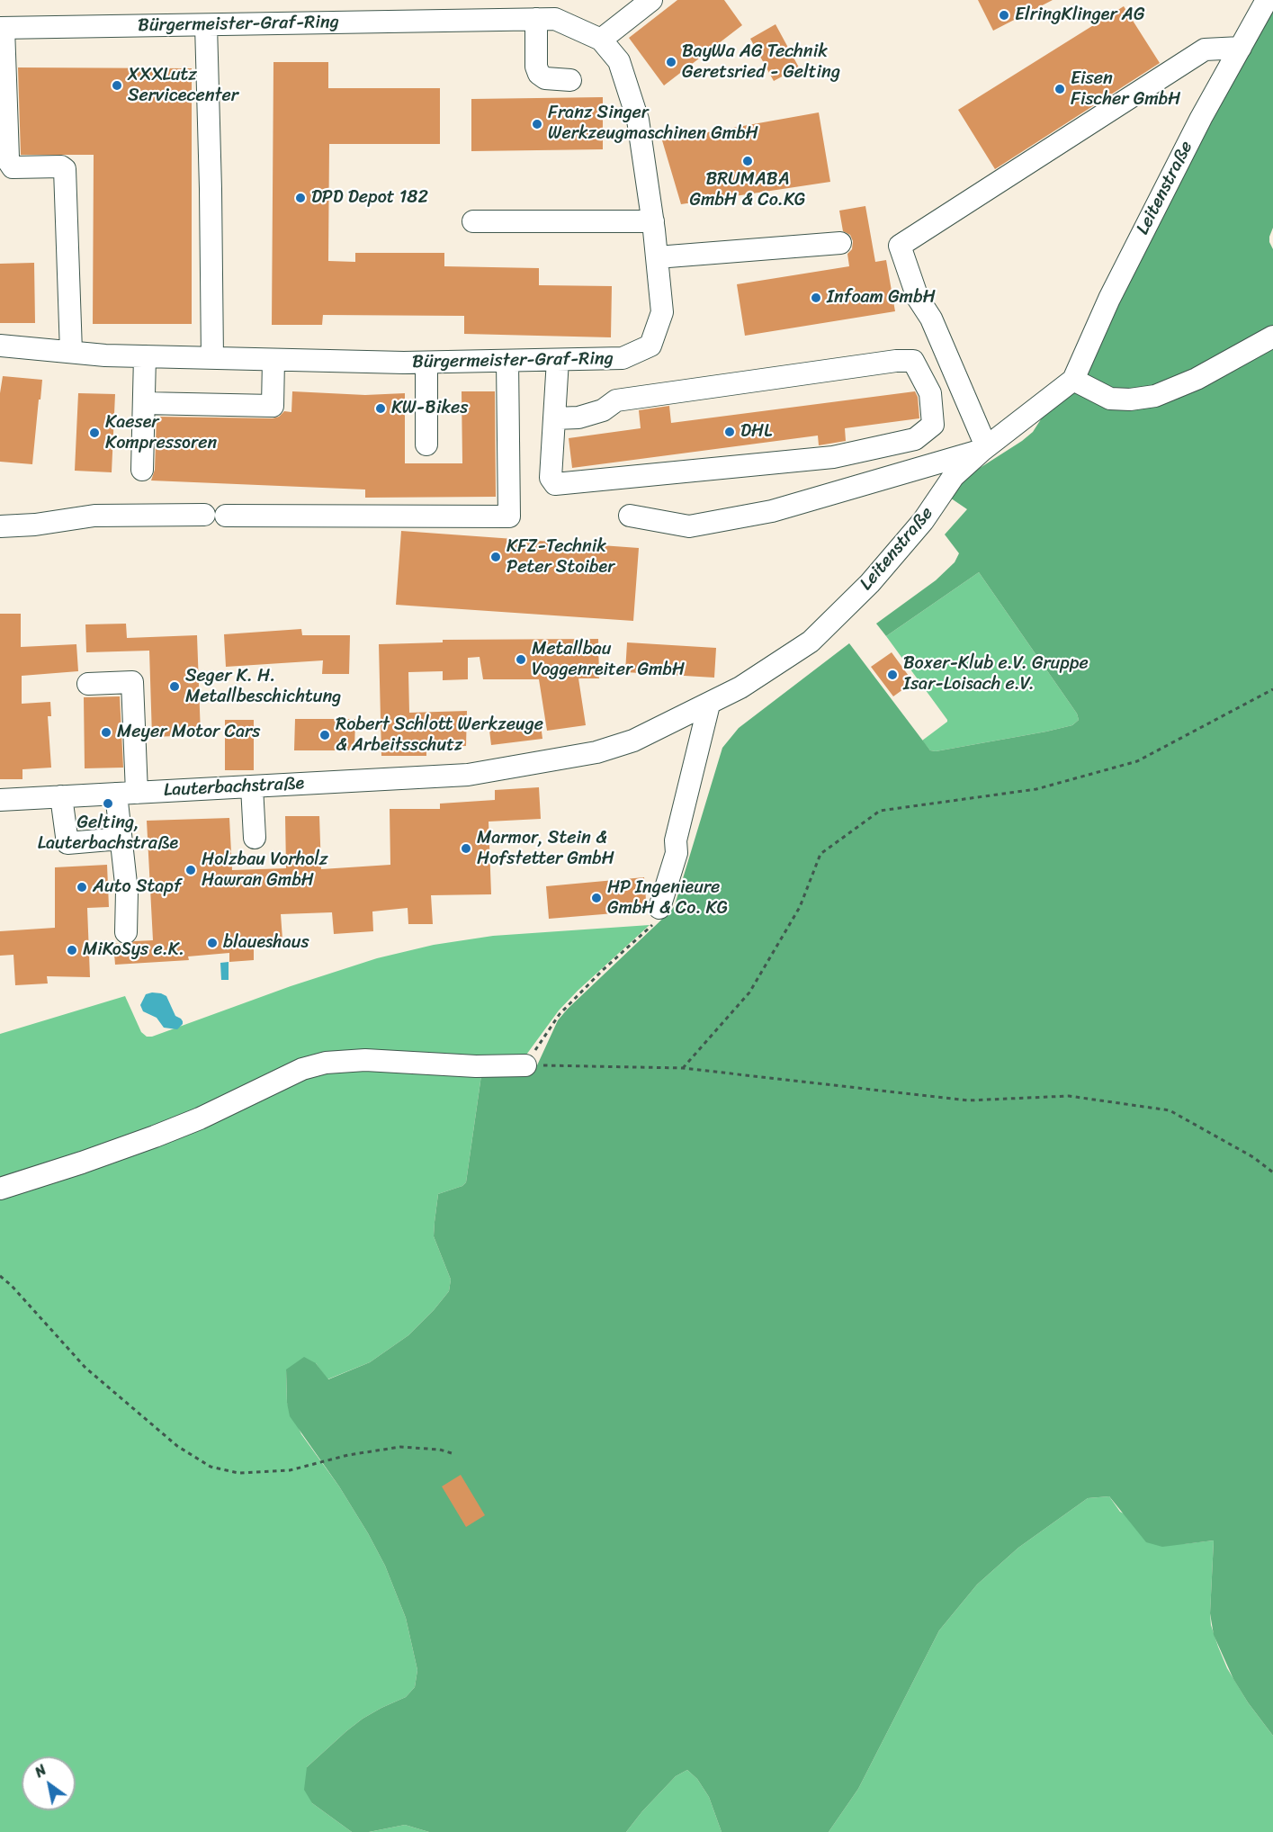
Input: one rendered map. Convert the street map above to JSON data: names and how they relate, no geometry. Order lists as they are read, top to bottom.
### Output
{
  "streets": {
    "street": ["Bürgermeister-Graf-Ring", "Leitenstraße", "Lauterbachstraße"]
  },
  "crossings": [
    ["Leitenstraße", "Lauterbachstraße"]
  ],
  "places": [
    "ElringKlinger AG",
    "BayWa AG Technik Geretsried - Gelting",
    "XXXLutz Servicecenter",
    "Eisen Fischer GmbH",
    "Franz Singer Werkzeugmaschinen GmbH",
    "BRUMABA GmbH & Co.KG",
    "DPD Depot 182",
    "Infoam GmbH",
    "KW-Bikes",
    "DHL",
    "Kaeser Kompressoren",
    "KFZ-Technik Peter Stoiber",
    "Metallbau Voggenreiter GmbH",
    "Boxer-Klub e.V. Gruppe Isar-Loisach e.V.",
    "Seger K. H. Metallbeschichtung",
    "Meyer Motor Cars",
    "Robert Schlott Werkzeuge & Arbeitsschutz",
    "Gelting, Lauterbachstraße",
    "Marmor, Stein & Hofstetter GmbH",
    "Holzbau Vorholz Hawran GmbH",
    "Auto Stapf",
    "HP Ingenieure GmbH & Co. KG",
    "blaueshaus",
    "MiKoSys e.K."
  ],
  "north": "top left"
}
